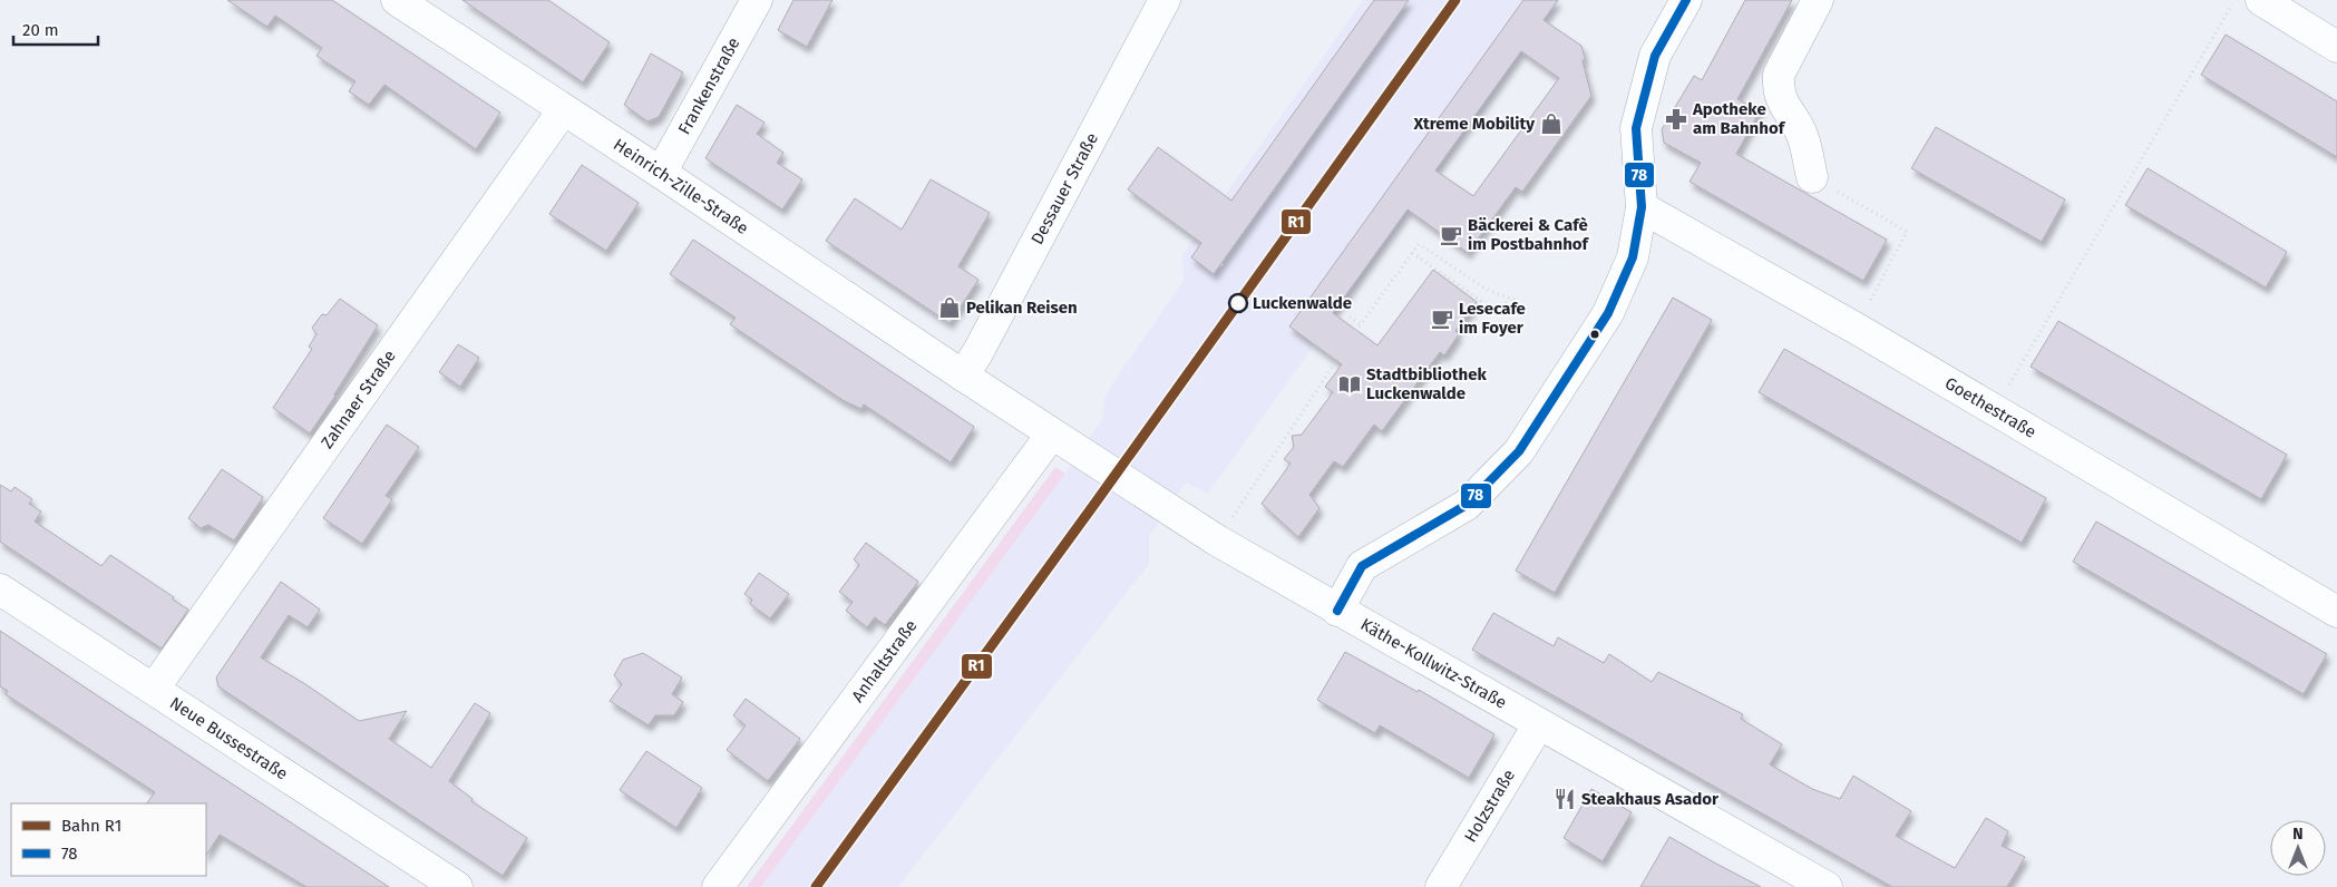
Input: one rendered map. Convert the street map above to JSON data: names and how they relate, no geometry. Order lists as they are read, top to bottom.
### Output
{
  "streets": {
    "street": [
      "Frankenstraße",
      "Heinrich-Zille-Straße",
      "Dessauer Straße",
      "Zahnaer Straße",
      "Goethestraße",
      "Anhaltstraße",
      "Käthe-Kollwitz-Straße",
      "Neue Bussestraße",
      "Holzstraße"
    ]
  },
  "crossings": [
    ["Frankenstraße", "Heinrich-Zille-Straße"],
    ["Heinrich-Zille-Straße", "Dessauer Straße"],
    ["Heinrich-Zille-Straße", "Zahnaer Straße"],
    ["Heinrich-Zille-Straße", "Käthe-Kollwitz-Straße"],
    ["Dessauer Straße", "Käthe-Kollwitz-Straße"],
    ["Zahnaer Straße", "Neue Bussestraße"],
    ["Anhaltstraße", "Käthe-Kollwitz-Straße"],
    ["Käthe-Kollwitz-Straße", "Holzstraße"]
  ],
  "places": {
    "pharmacy": ["Apotheke am Bahnhof"],
    "shop": ["Xtreme Mobility", "Pelikan Reisen"],
    "cafe": ["Bäckerei & Cafè im Postbahnhof", "Lesecafe im Foyer"],
    "other": ["Luckenwalde"],
    "library": ["Stadtbibliothek Luckenwalde"],
    "restaurant": ["Steakhaus Asador"]
  },
  "lines": ["rail line R1", "transit line 78"],
  "legend": ["Bahn R1", "78"],
  "scale_bar": "20 m",
  "north": "top"
}
